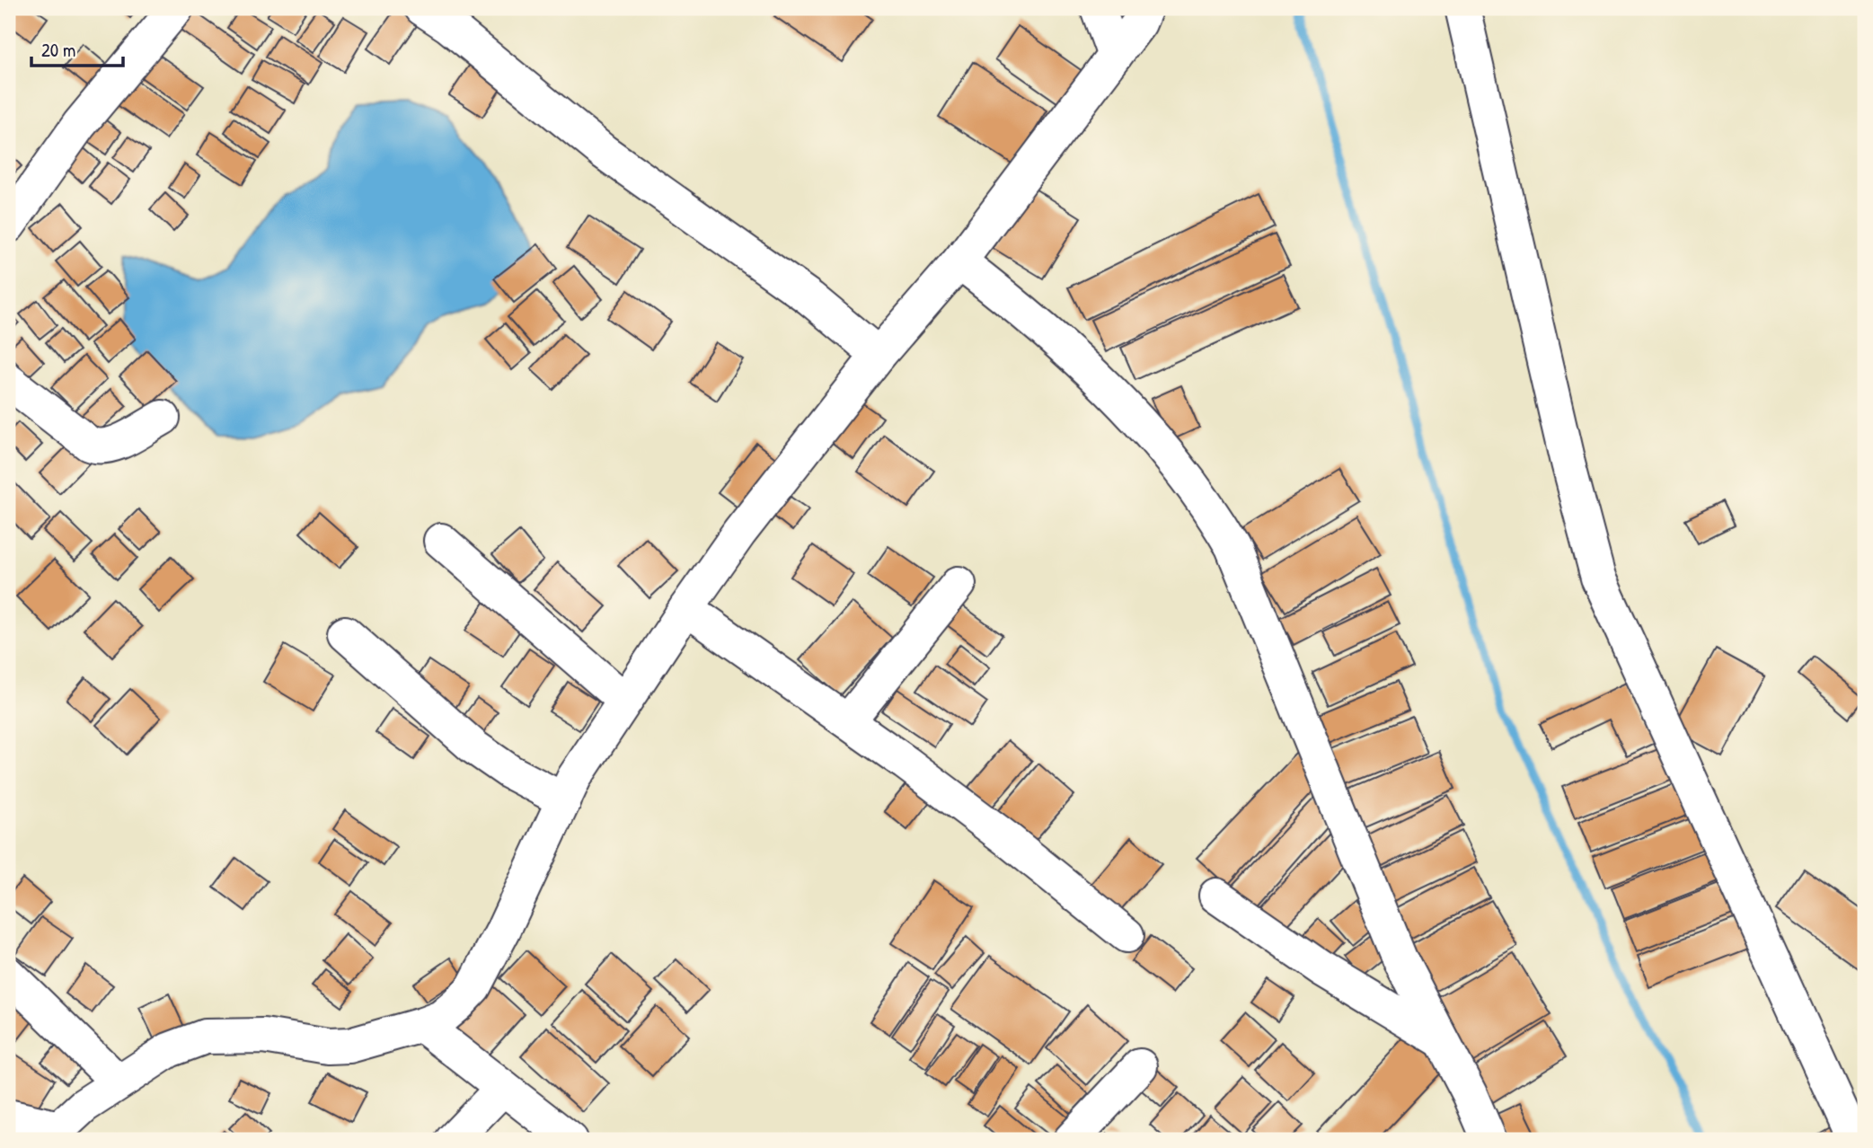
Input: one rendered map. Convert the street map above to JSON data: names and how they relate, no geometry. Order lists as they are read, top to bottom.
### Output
{
  "scale_bar": "20 m"
}
